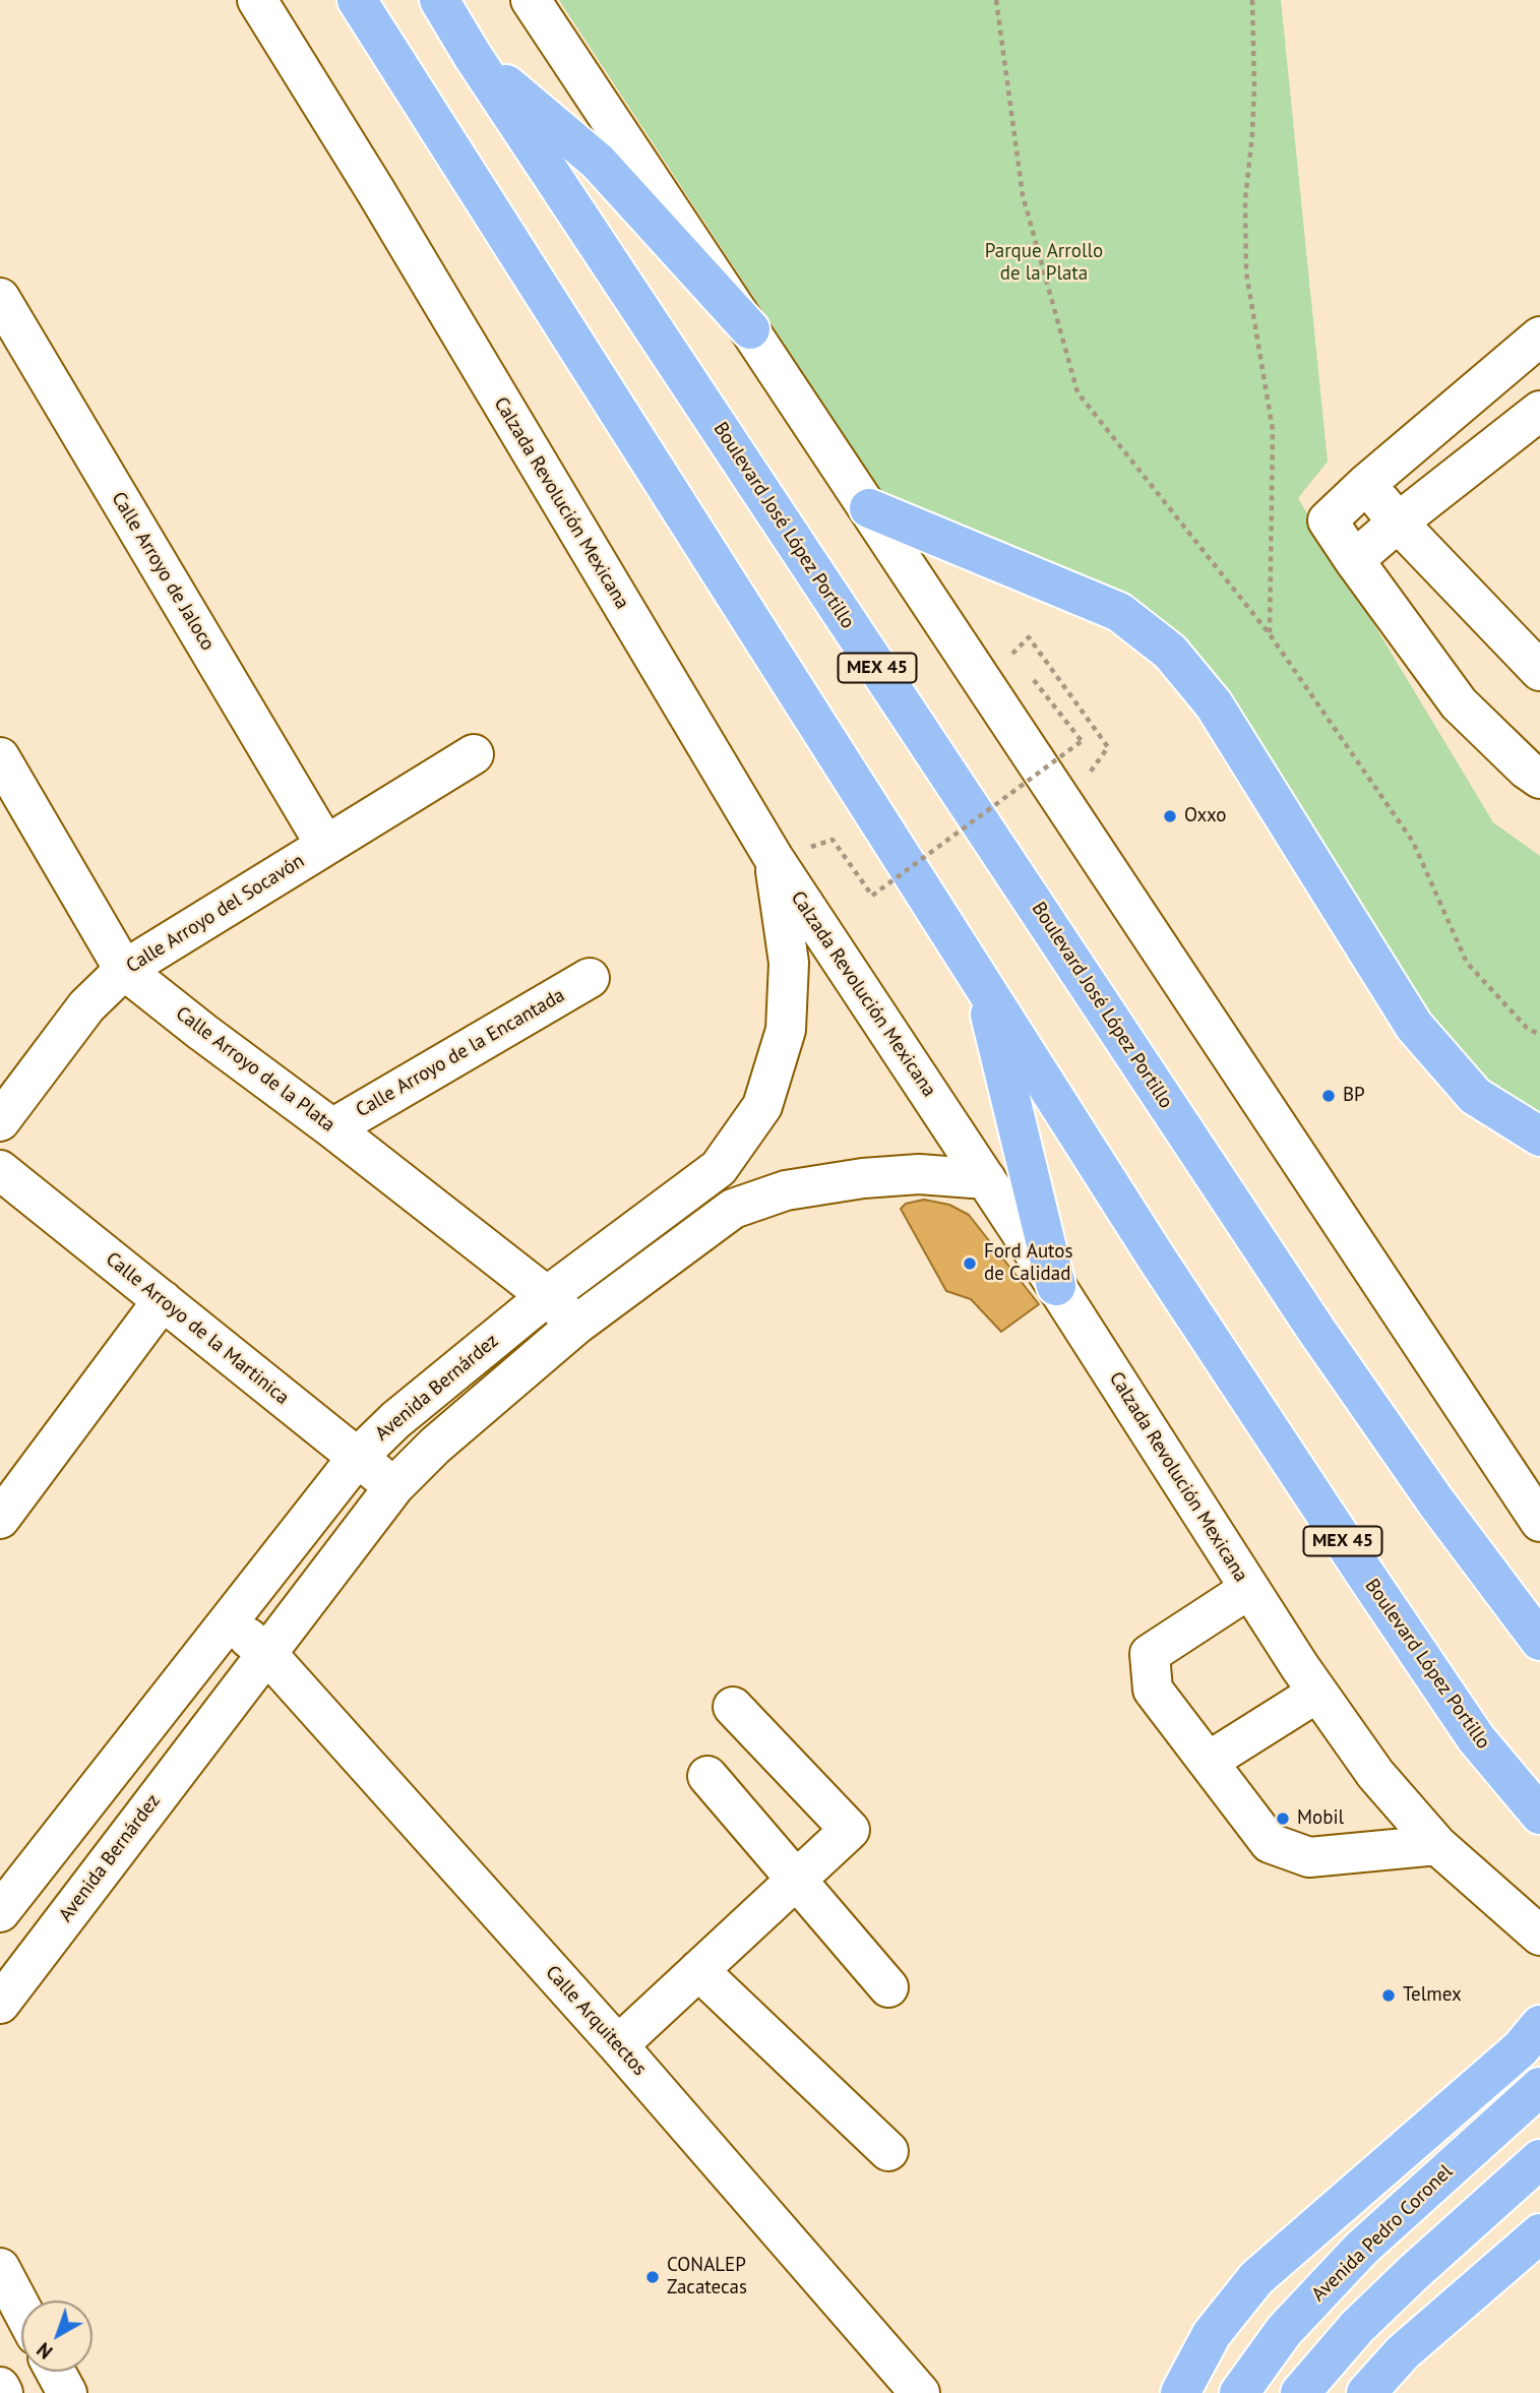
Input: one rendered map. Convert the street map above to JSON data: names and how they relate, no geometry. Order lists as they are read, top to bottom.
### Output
{
  "streets": {
    "main road": [
      "Boulevard José López Portillo",
      "MEX 45",
      "Boulevard López Portillo",
      "Avenida Pedro Coronel"
    ],
    "street": [
      "Calzada Revolución Mexicana",
      "Calle Arroyo de Jaloco",
      "Calle Arroyo del Socavón",
      "Calle Arroyo de la Encantada",
      "Calle Arroyo de la Plata",
      "Calle Arroyo de la Martinica",
      "Avenida Bernárdez",
      "Calle Arquitectos"
    ]
  },
  "crossings": [
    ["Calzada Revolución Mexicana", "Avenida Bernárdez"],
    ["Calle Arroyo de Jaloco", "Calle Arroyo del Socavón"],
    ["MEX 45", "Boulevard López Portillo"],
    ["Calle Arroyo del Socavón", "Calle Arroyo de la Plata"],
    ["Calle Arroyo de la Encantada", "Calle Arroyo de la Plata"],
    ["Calle Arroyo de la Plata", "Avenida Bernárdez"],
    ["Calle Arroyo de la Martinica", "Avenida Bernárdez"],
    ["Avenida Bernárdez", "Calle Arquitectos"]
  ],
  "parks": ["Parque Arrollo de la Plata"],
  "places": [
    "Oxxo",
    "BP",
    "Ford Autos de Calidad",
    "Mobil",
    "Telmex",
    "CONALEP Zacatecas"
  ],
  "north": "bottom left"
}
